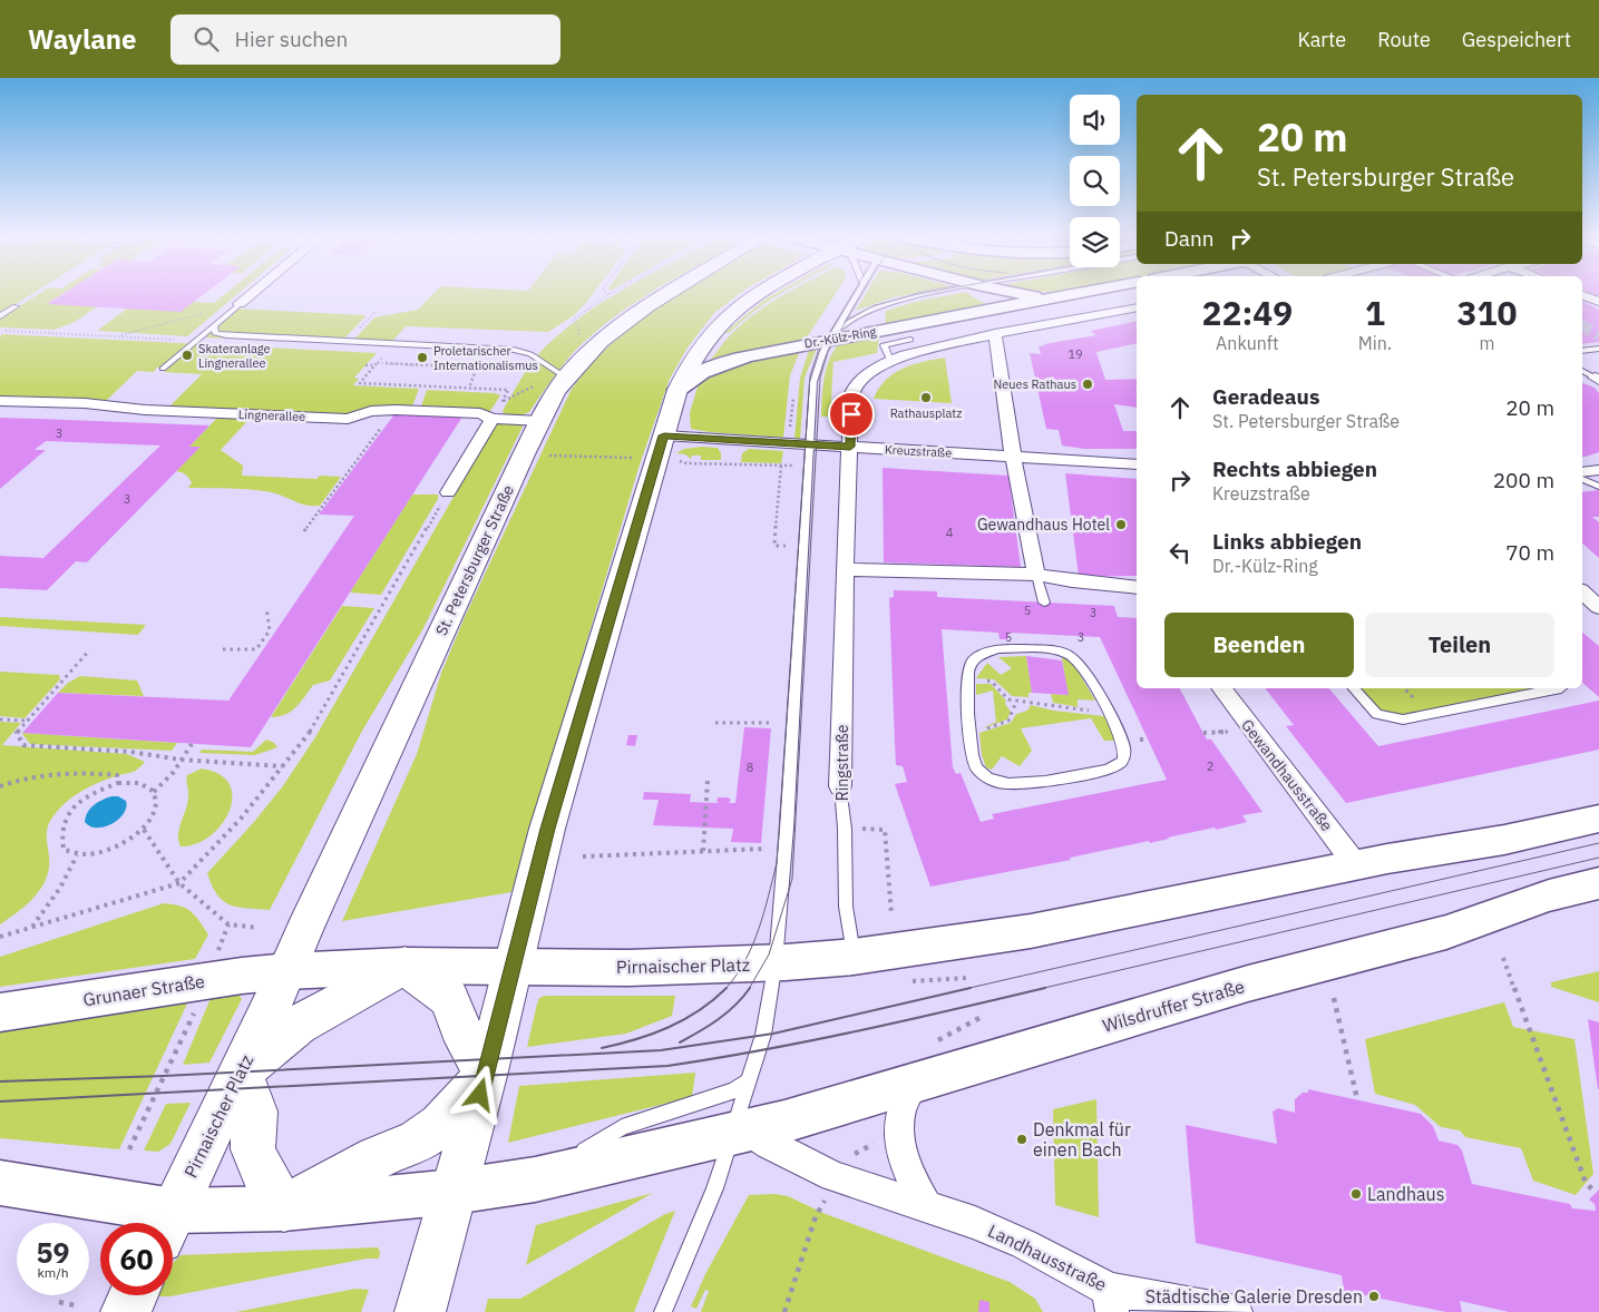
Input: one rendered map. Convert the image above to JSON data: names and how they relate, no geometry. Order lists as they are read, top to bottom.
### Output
{
  "streets": {
    "main road": [
      "Dr.-Külz-Ring",
      "St. Petersburger Straße",
      "Pirnaischer Platz",
      "Grunaer Straße",
      "Wilsdruffer Straße"
    ],
    "street": [
      "Lingnerallee",
      "Kreuzstraße",
      "Ringstraße",
      "Gewandhausstraße",
      "Landhausstraße"
    ]
  },
  "crossings": [
    ["Lingnerallee", "St. Petersburger Straße"],
    ["Kreuzstraße", "Ringstraße"],
    ["St. Petersburger Straße", "Pirnaischer Platz"],
    ["St. Petersburger Straße", "Grunaer Straße"],
    ["Ringstraße", "Pirnaischer Platz"],
    ["Pirnaischer Platz", "Grunaer Straße"],
    ["Wilsdruffer Straße", "Landhausstraße"]
  ],
  "places": [
    "Skateranlage Lingnerallee",
    "Proletarischer Internationalismus",
    "Neues Rathaus",
    "Rathausplatz",
    "Gewandhaus Hotel",
    "Denkmal für einen Bach",
    "Landhaus",
    "Städtische Galerie Dresden"
  ],
  "house_numbers": [
    "19",
    "3",
    "3",
    "4",
    "5",
    "3",
    "5",
    "3",
    "2",
    "8"
  ],
  "page": {
    "header": "Waylane",
    "search": "Hier suchen",
    "nav": ["Karte", "Route", "Gespeichert"],
    "turn": ["20 m", "St. Petersburger Straße"],
    "then": "Dann",
    "eta": [
      "22:49",
      "Ankunft",
      "1",
      "Min.",
      "310",
      "m"
    ],
    "list": [
      {
        "name": "Geradeaus",
        "note": "St. Petersburger Straße",
        "value": "20 m"
      },
      {
        "name": "Rechts abbiegen",
        "note": "Kreuzstraße",
        "value": "200 m"
      },
      {
        "name": "Links abbiegen",
        "note": "Dr.-Külz-Ring",
        "value": "70 m"
      }
    ],
    "buttons": ["Beenden", "Teilen"],
    "speed": "59 km/h",
    "limit": "60"
  }
}
